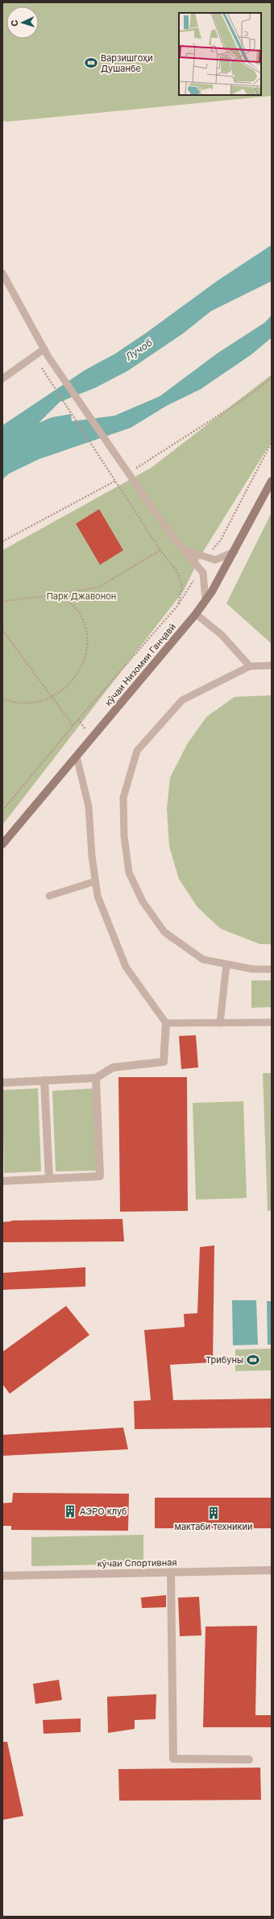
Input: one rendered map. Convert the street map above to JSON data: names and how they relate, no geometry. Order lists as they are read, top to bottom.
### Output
{
  "streets": {
    "street": ["кӯчаи Низомии Ганҷавӣ", "кӯчаи Спортивная"]
  },
  "water": ["Лучоб"],
  "parks": ["Парк Джавонон"],
  "places": {
    "sports": ["Варзишгоҳи Душанбе", "Трибуны"],
    "building": ["АЭРО клуб", "мактаби техникии"]
  },
  "north": "left"
}
